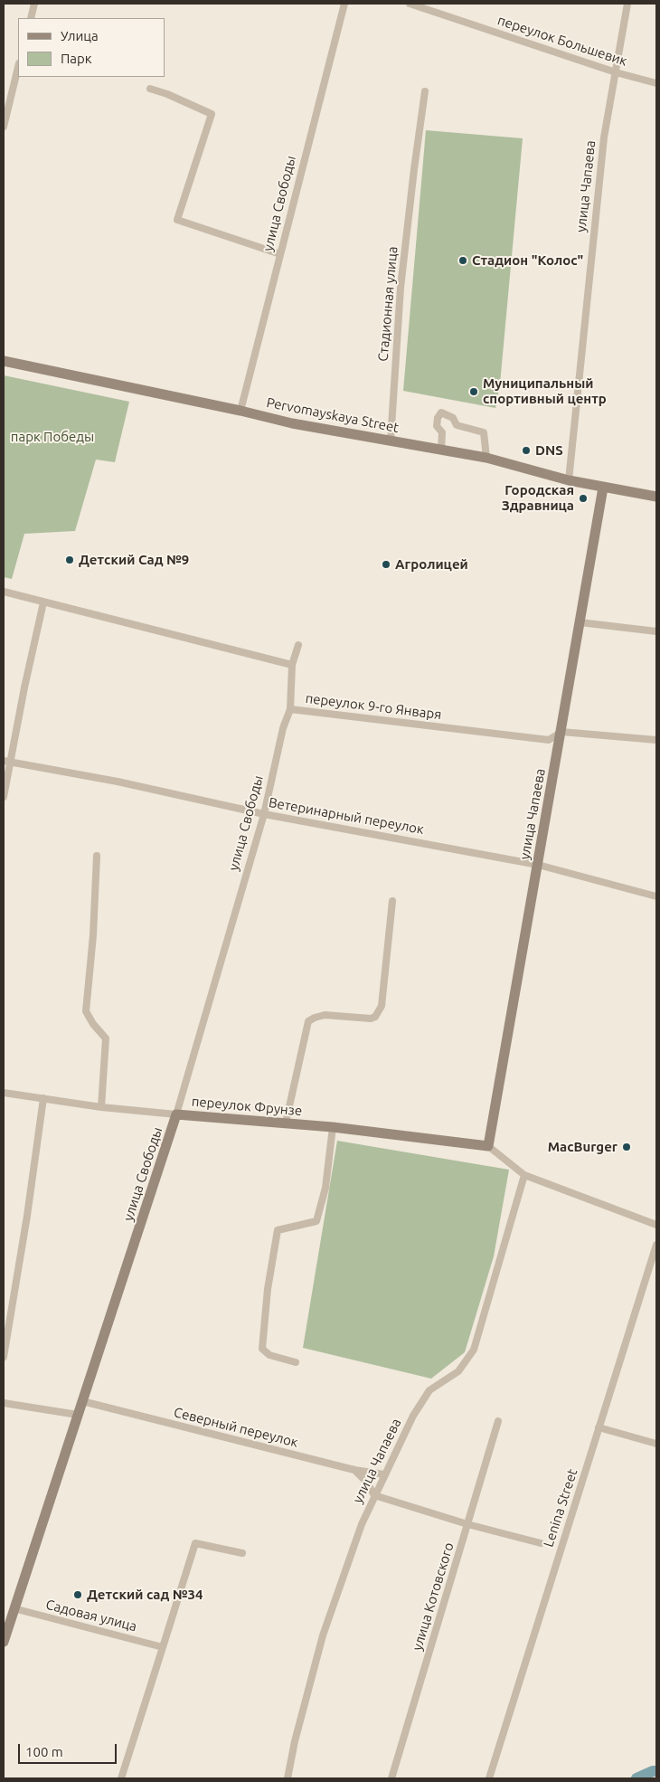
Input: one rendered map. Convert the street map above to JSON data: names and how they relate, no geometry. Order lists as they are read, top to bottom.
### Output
{
  "streets": {
    "main road": [
      "улица Чапаева",
      "улица Свободы",
      "Pervomayskaya Street",
      "переулок Фрунзе"
    ],
    "street": [
      "переулок Большевик",
      "Стадионная улица",
      "переулок 9-го Января",
      "Ветеринарный переулок",
      "Северный переулок",
      "Lenina Street",
      "улица Котовского",
      "Садовая улица"
    ]
  },
  "crossings": [
    ["переулок Большевик", "улица Чапаева"],
    ["улица Чапаева", "Pervomayskaya Street"],
    ["улица Чапаева", "переулок 9-го Января"],
    ["улица Чапаева", "Ветеринарный переулок"],
    ["улица Чапаева", "переулок Фрунзе"],
    ["улица Чапаева", "Северный переулок"],
    ["улица Свободы", "Pervomayskaya Street"],
    ["улица Свободы", "переулок 9-го Января"],
    ["улица Свободы", "Ветеринарный переулок"],
    ["улица Свободы", "переулок Фрунзе"],
    ["улица Свободы", "Северный переулок"],
    ["улица Свободы", "Садовая улица"],
    ["Стадионная улица", "Pervomayskaya Street"]
  ],
  "parks": ["парк Победы"],
  "places": [
    "Стадион \"Колос\"",
    "Муниципальный спортивный центр",
    "DNS",
    "Городская Здравница",
    "Детский Сад №9",
    "Агролицей",
    "MacBurger",
    "Детский сад №34"
  ],
  "legend": ["Улица", "Парк"],
  "scale_bar": "100 m"
}
